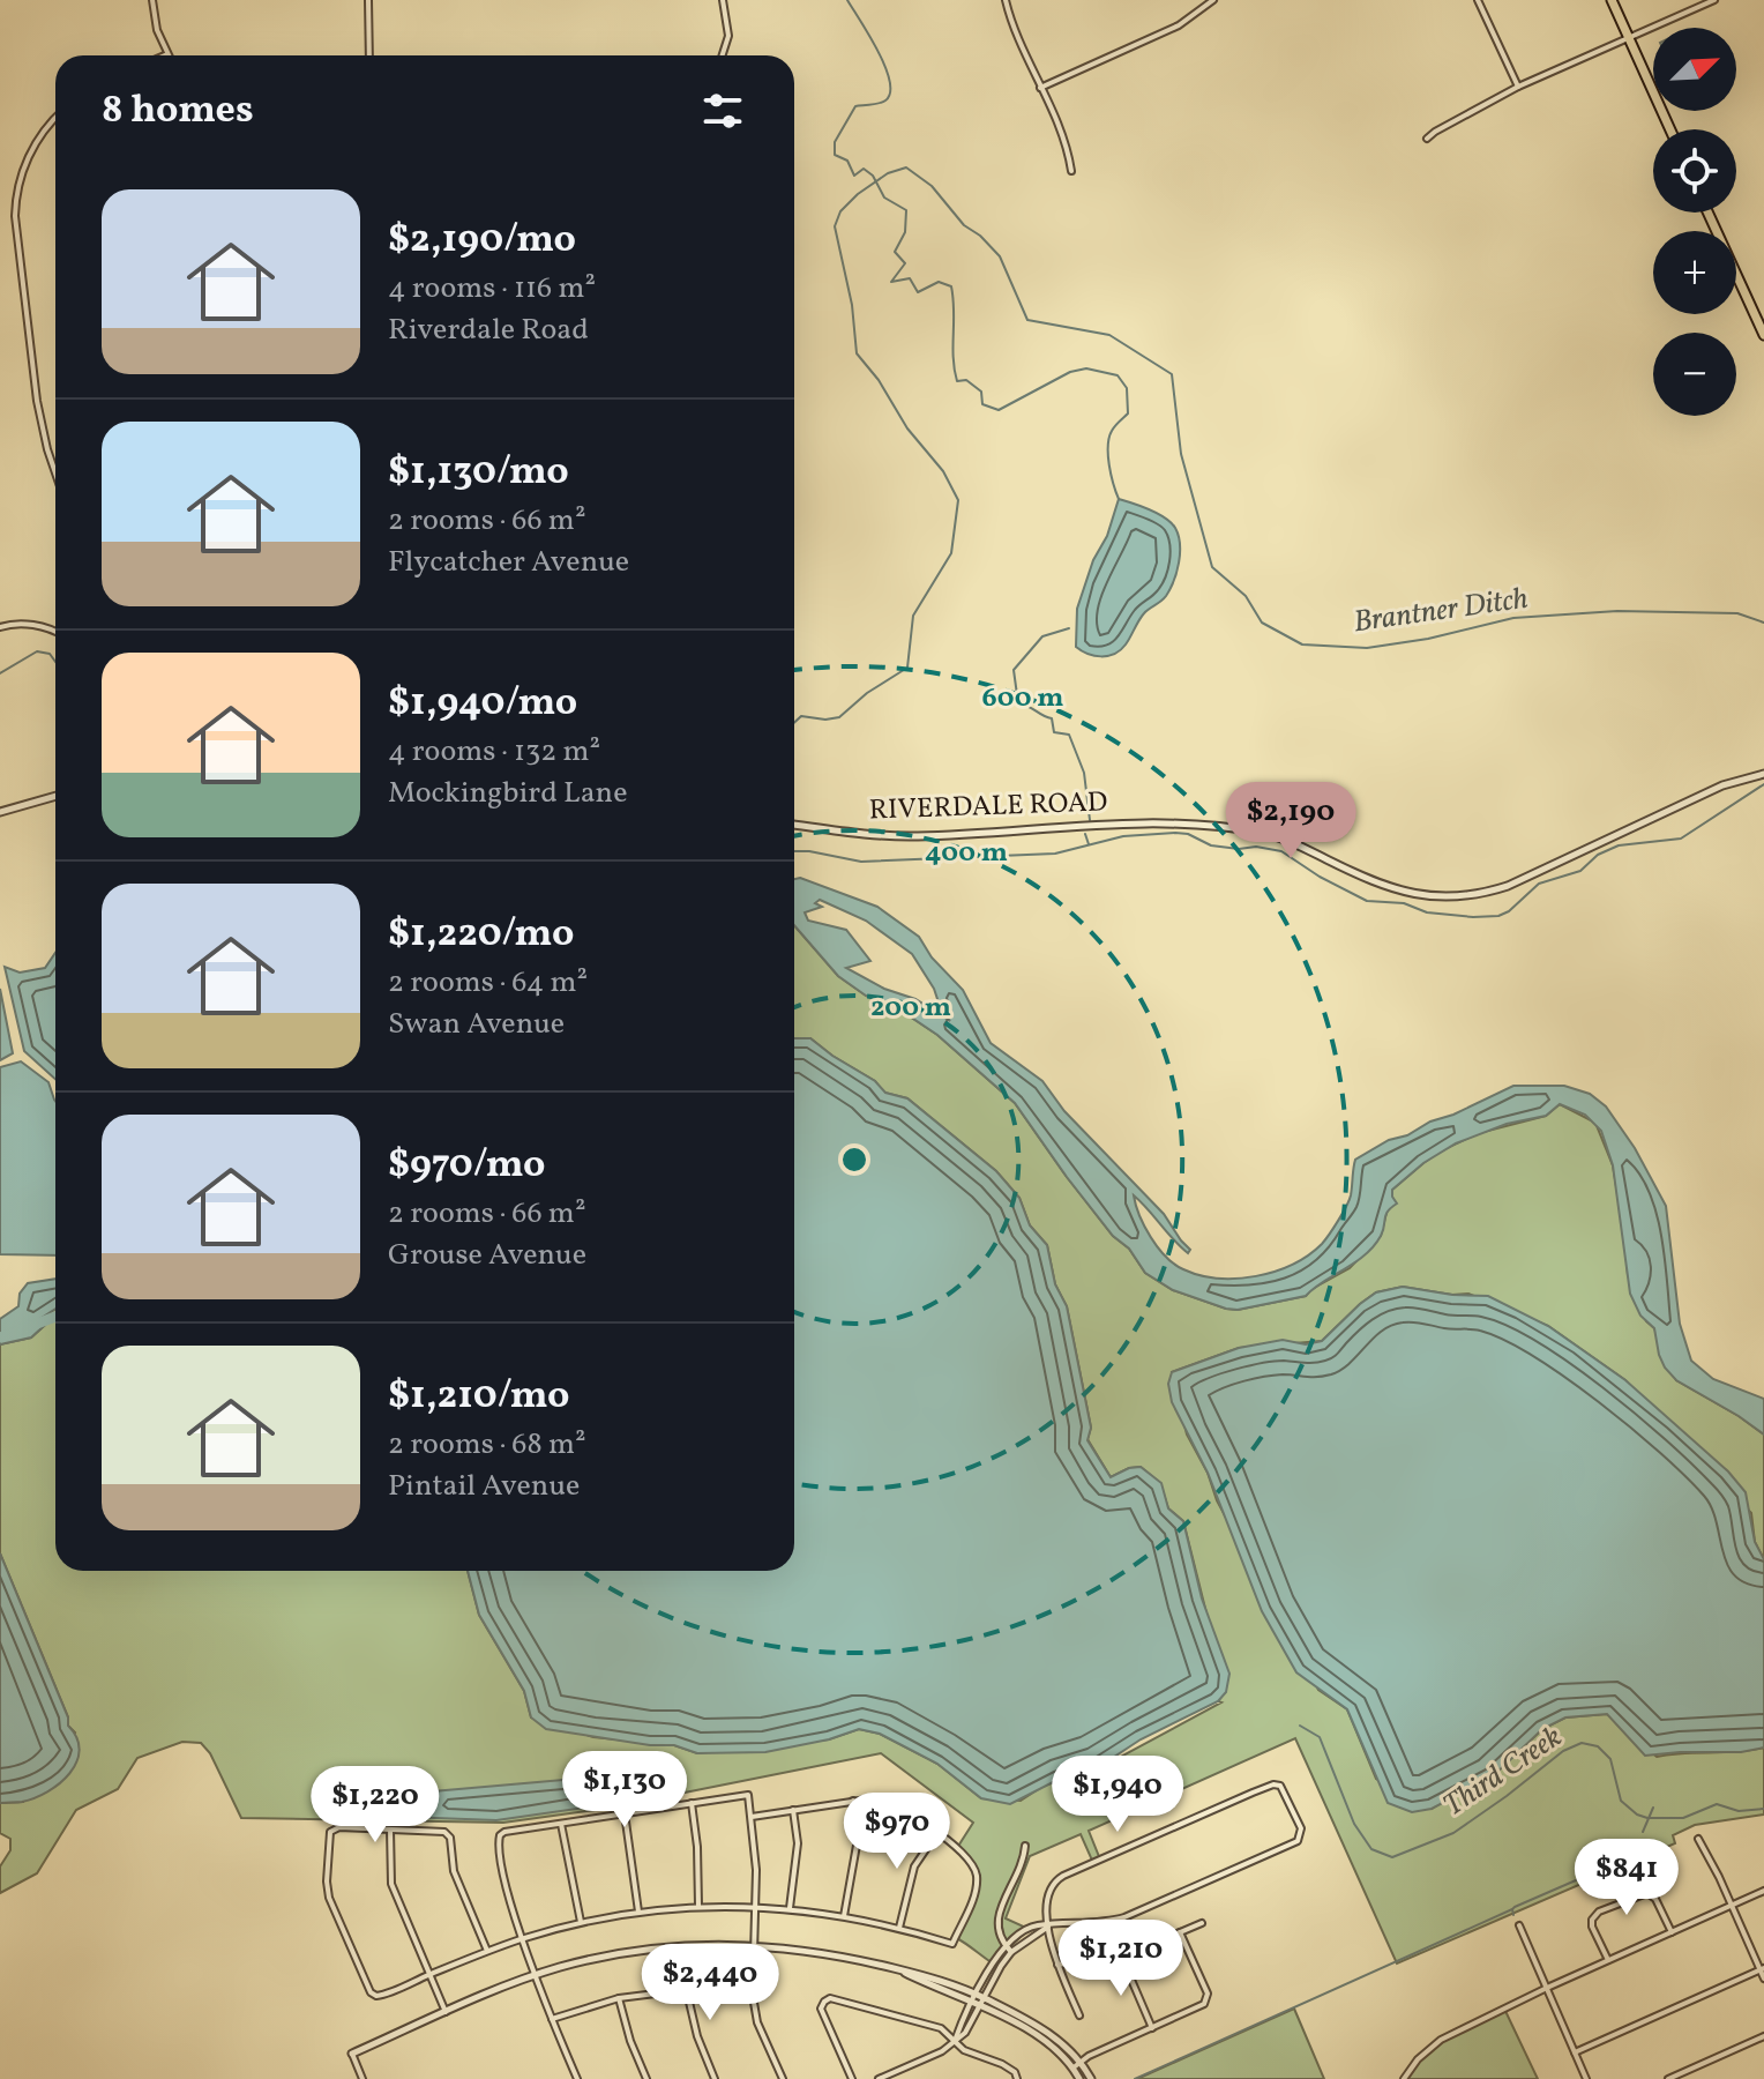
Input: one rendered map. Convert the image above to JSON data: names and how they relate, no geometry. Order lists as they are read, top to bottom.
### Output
{
  "streets": {
    "street": ["RIVERDALE ROAD"]
  },
  "water": ["Brantner Ditch", "Third Creek"],
  "north": "top right",
  "page": {
    "map_buttons": ["+", "−"],
    "heading": "8 homes",
    "list": [
      {
        "name": "$2,190/mo",
        "note": "4 rooms · 116 m² · Riverdale Road"
      },
      {
        "name": "$1,130/mo",
        "note": "2 rooms · 66 m² · Flycatcher Avenue"
      },
      {
        "name": "$1,940/mo",
        "note": "4 rooms · 132 m² · Mockingbird Lane"
      },
      {
        "name": "$1,220/mo",
        "note": "2 rooms · 64 m² · Swan Avenue"
      },
      {
        "name": "$970/mo",
        "note": "2 rooms · 66 m² · Grouse Avenue"
      },
      {
        "name": "$1,210/mo",
        "note": "2 rooms · 68 m² · Pintail Avenue"
      }
    ],
    "price": [
      "$2,190",
      "$1,130",
      "$1,940",
      "$1,220",
      "$970",
      "$841",
      "$1,210",
      "$2,440"
    ]
  },
  "rings": ["600 m", "400 m", "200 m"]
}
